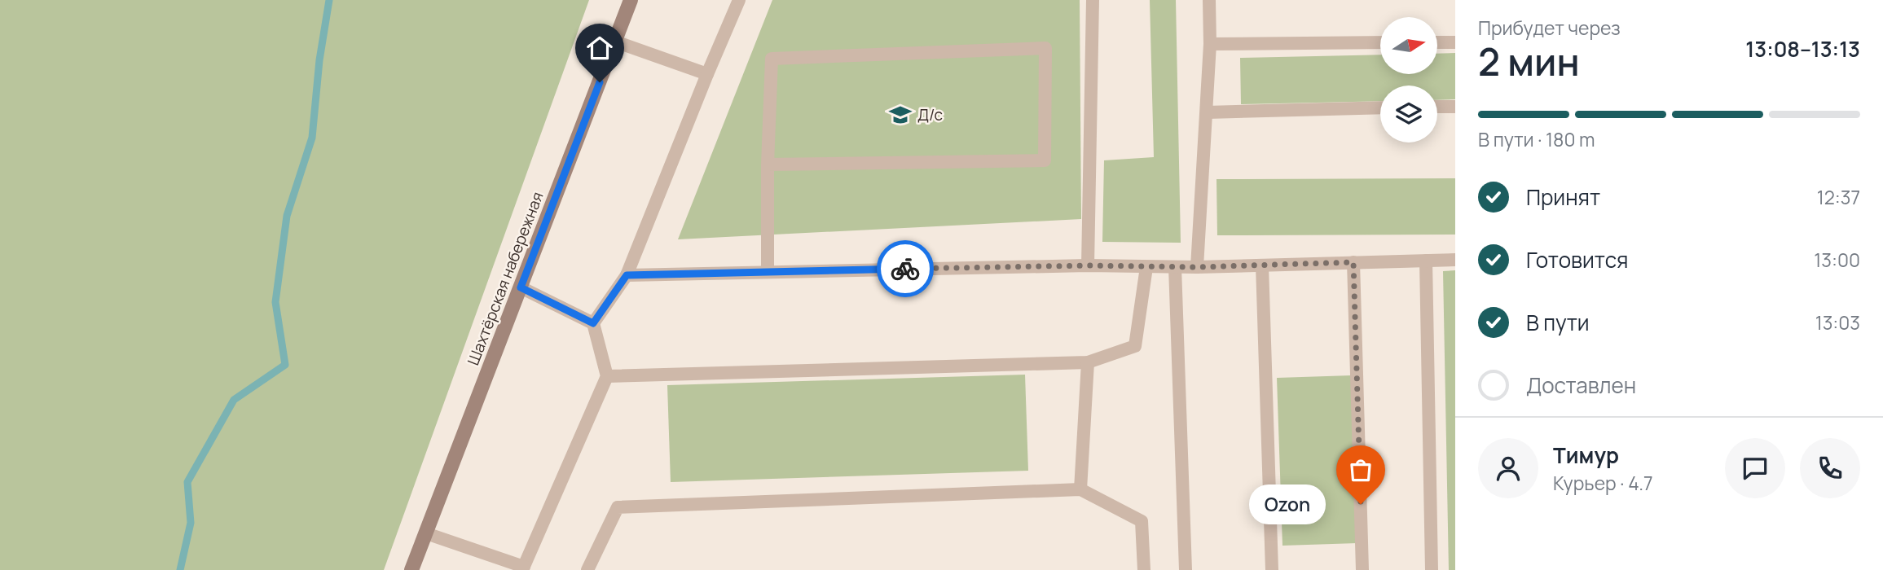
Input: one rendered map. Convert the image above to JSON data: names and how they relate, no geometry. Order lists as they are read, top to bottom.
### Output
{
  "streets": {
    "street": ["Шахтёрская набережная"]
  },
  "places": {
    "school or university": ["Д/с"],
    "other": ["Ozon"]
  },
  "north": "right",
  "page": {
    "heading": ["2 мин", "Прибудет через", "13:08–13:13"],
    "panel": ["Тимур", "Курьер · 4.7"],
    "bar": "В пути · 180 m",
    "list": [
      ["Принят", "12:37"],
      ["Готовится", "13:00"],
      ["В пути", "13:03"],
      "Доставлен"
    ],
    "bubble": "Ozon"
  }
}
